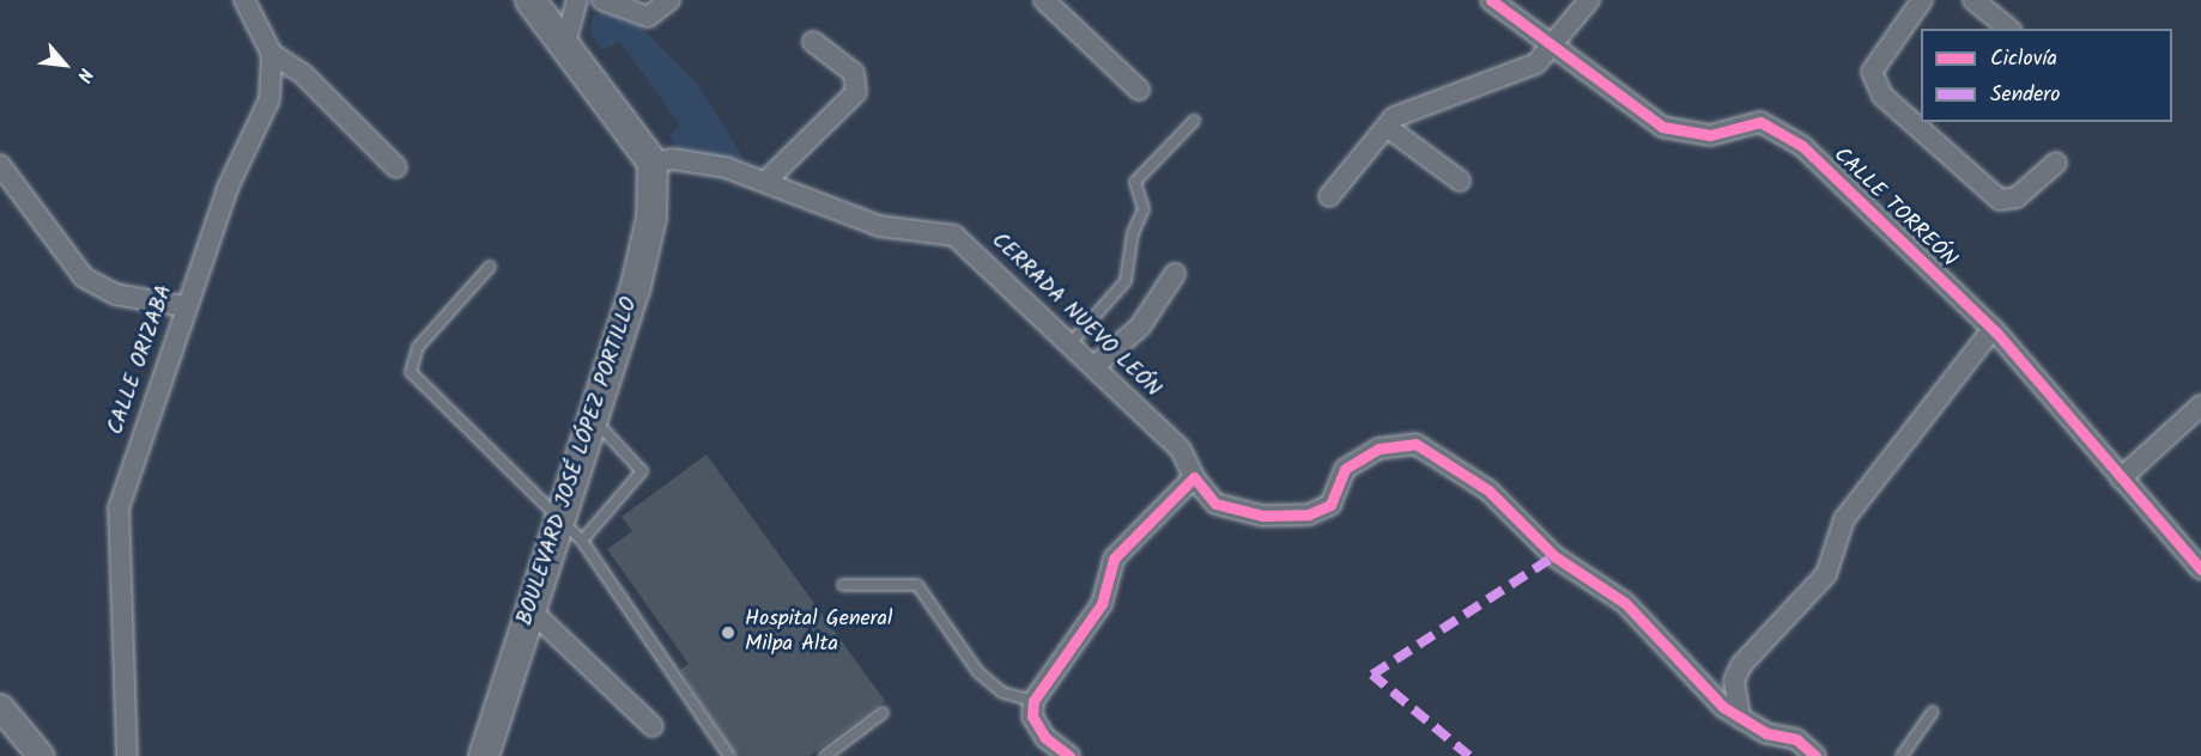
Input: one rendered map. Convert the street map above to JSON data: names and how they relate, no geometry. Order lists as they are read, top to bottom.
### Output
{
  "streets": {
    "main road": ["BOULEVARD JOSÉ LÓPEZ PORTILLO"],
    "street": ["CALLE TORREÓN", "CERRADA NUEVO LEÓN", "CALLE ORIZABA"]
  },
  "crossings": [
    ["CERRADA NUEVO LEÓN", "BOULEVARD JOSÉ LÓPEZ PORTILLO"]
  ],
  "places": ["Hospital General Milpa Alta"],
  "legend": ["Ciclovía", "Sendero"],
  "north": "bottom right"
}
